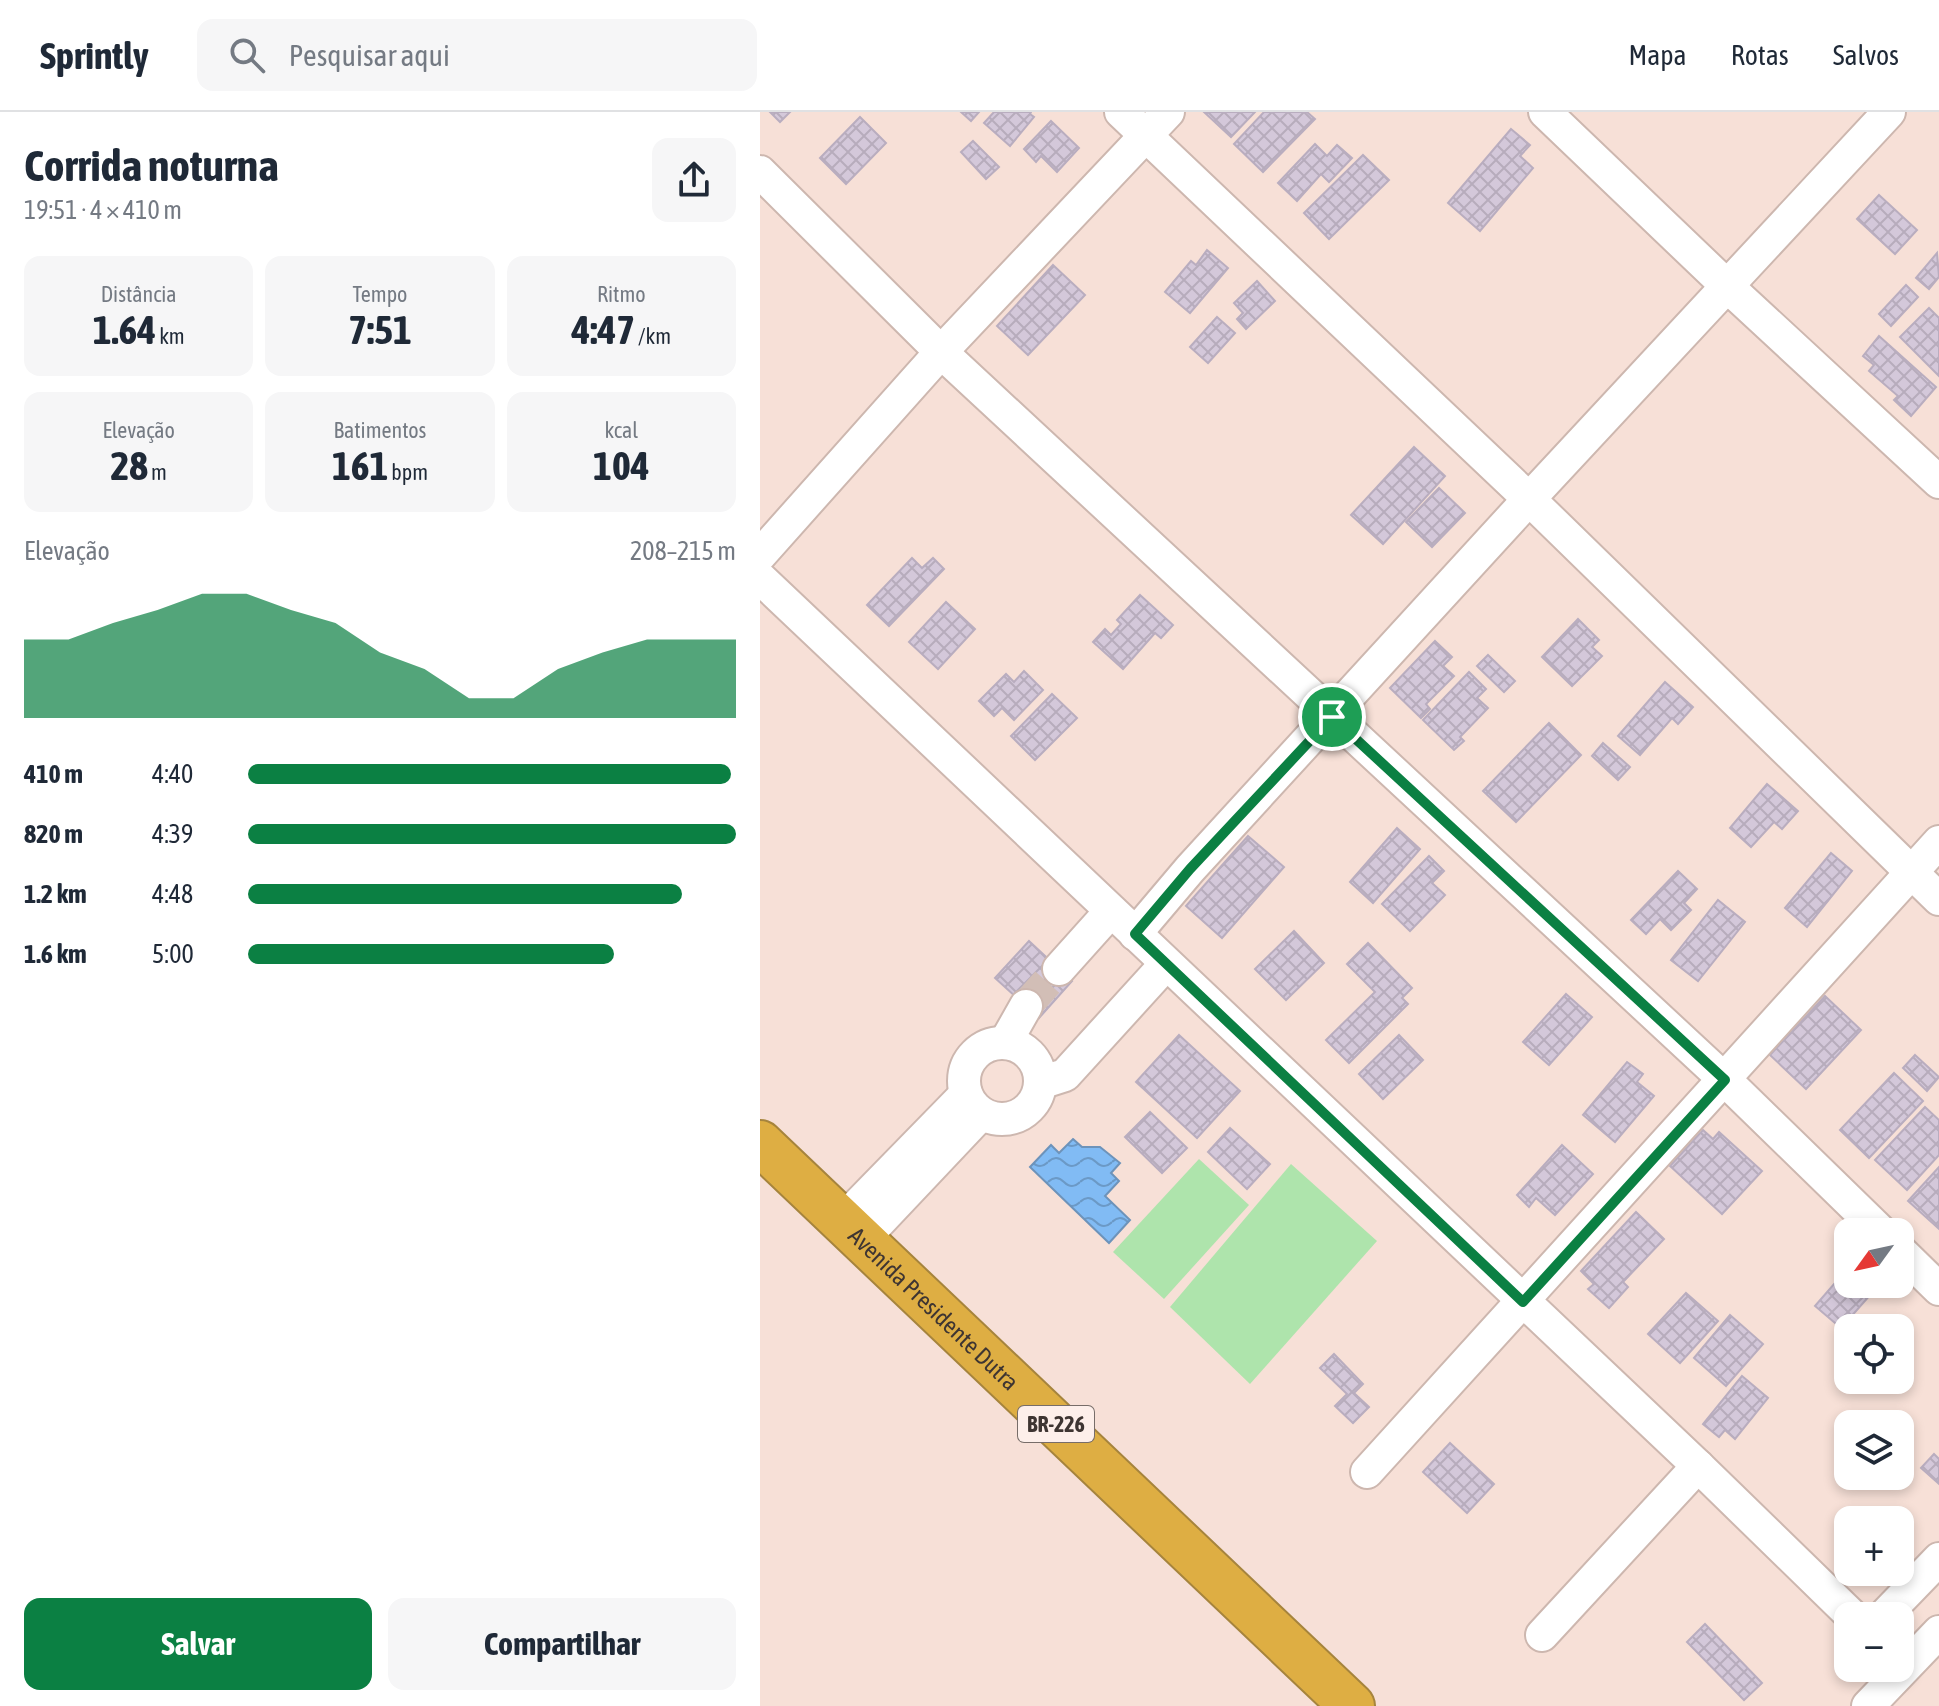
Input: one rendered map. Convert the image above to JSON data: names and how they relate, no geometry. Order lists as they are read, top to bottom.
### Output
{
  "streets": {
    "highway": ["Avenida Presidente Dutra", "BR-226"]
  },
  "north": "bottom left",
  "page": {
    "header": "Sprintly",
    "search": "Pesquisar aqui",
    "nav": ["Mapa", "Rotas", "Salvos"],
    "heading": ["Corrida noturna", "19:51 · 4 × 410 m"],
    "stats": [
      ["Distância", "1.64 km"],
      ["Tempo", "7:51"],
      ["Ritmo", "4:47 /km"],
      ["Elevação", "28 m"],
      ["Batimentos", "161 bpm"],
      ["kcal", "104"]
    ],
    "chart": ["Elevação", "208–215 m"],
    "list": [
      {
        "name": "410 m",
        "note": "4:40"
      },
      {
        "name": "820 m",
        "note": "4:39"
      },
      {
        "name": "1.2 km",
        "note": "4:48"
      },
      {
        "name": "1.6 km",
        "note": "5:00"
      }
    ],
    "map_buttons": ["+", "−"],
    "buttons": ["Salvar", "Compartilhar"]
  }
}
